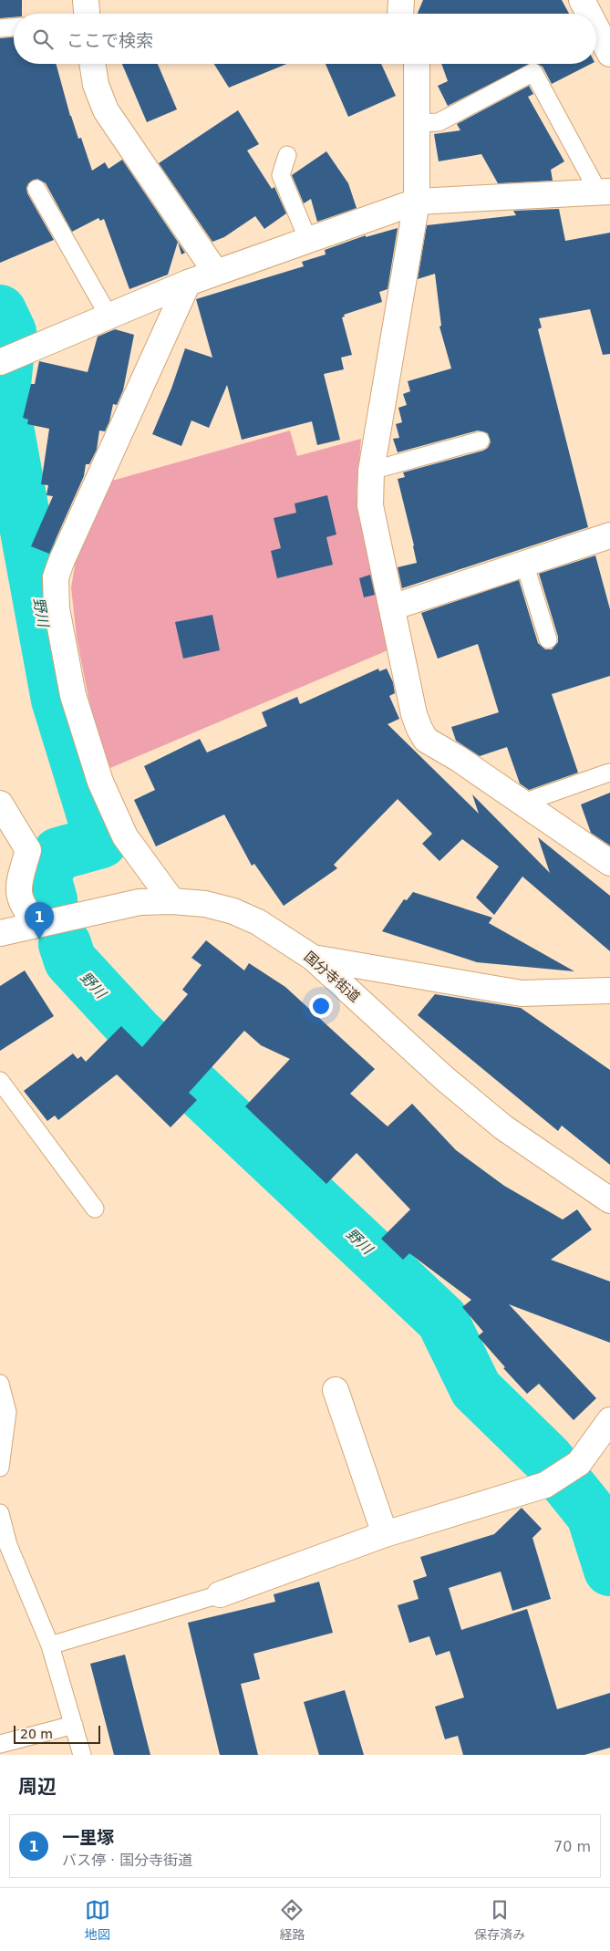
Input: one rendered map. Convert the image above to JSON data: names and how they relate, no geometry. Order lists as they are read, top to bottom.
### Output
{
  "streets": {
    "street": ["国分寺街道"]
  },
  "water": ["野川"],
  "scale_bar": "20 m",
  "page": {
    "search": "ここで検索",
    "pins": "1",
    "scale": "20 m",
    "heading": "周辺",
    "list": [
      {
        "mark": "1",
        "name": "一里塚",
        "note": "バス停 · 国分寺街道",
        "value": "70 m"
      }
    ],
    "nav": ["地図", "経路", "保存済み"]
  }
}
